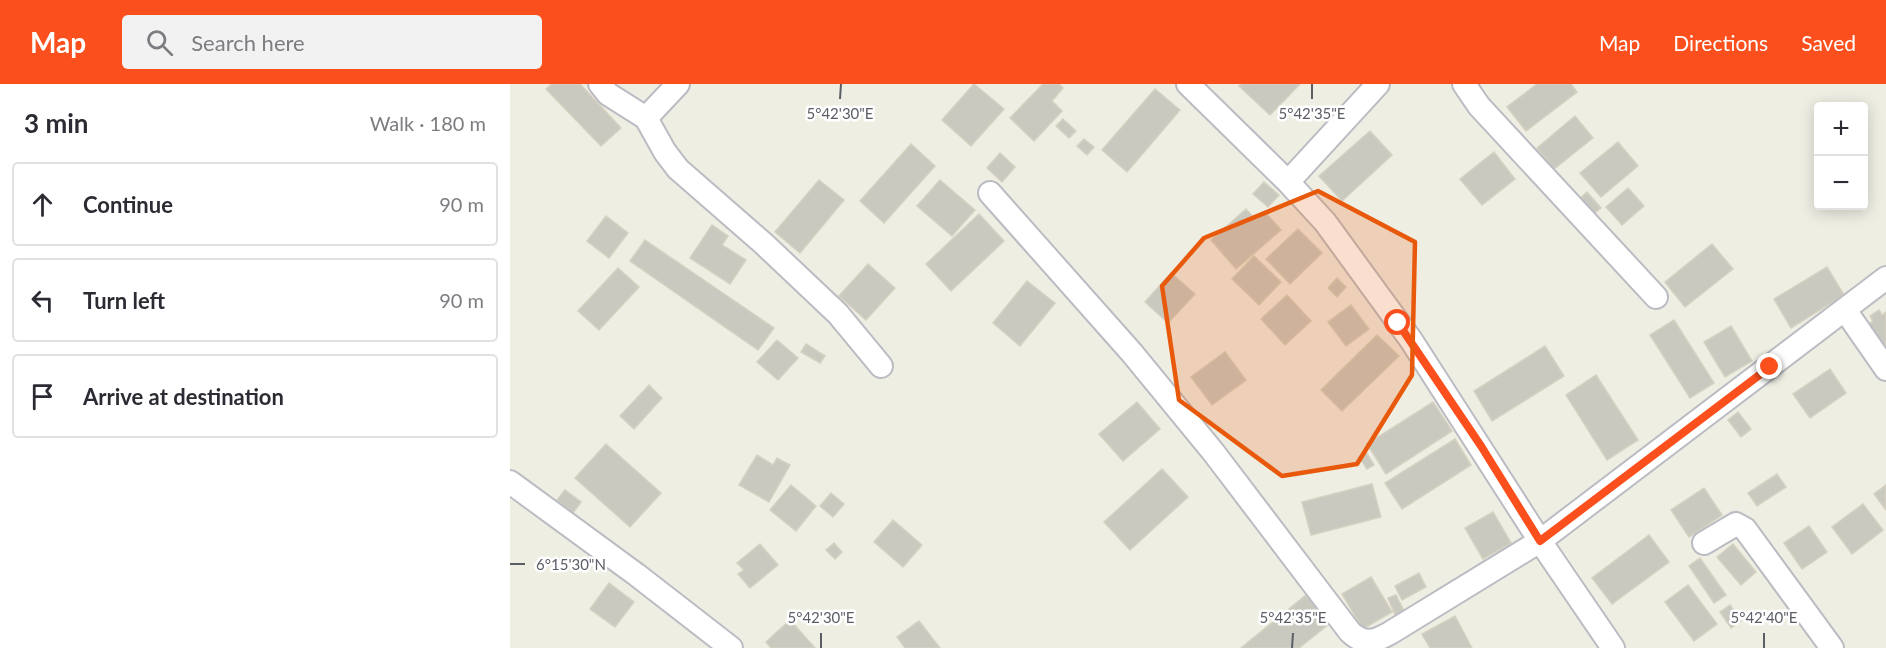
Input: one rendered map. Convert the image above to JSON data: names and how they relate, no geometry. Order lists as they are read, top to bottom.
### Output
{
  "page": {
    "header": "Map",
    "search": "Search here",
    "nav": ["Map", "Directions", "Saved"],
    "heading": ["3 min", "Walk · 180 m"],
    "map_buttons": ["+", "−"],
    "list": [
      ["Continue", "90 m"],
      ["Turn left", "90 m"],
      "Arrive at destination"
    ]
  },
  "coordinates": [
    "5°42'30\"E",
    "5°42'35\"E",
    "6°15'30\"N",
    "5°42'40\"E"
  ]
}
